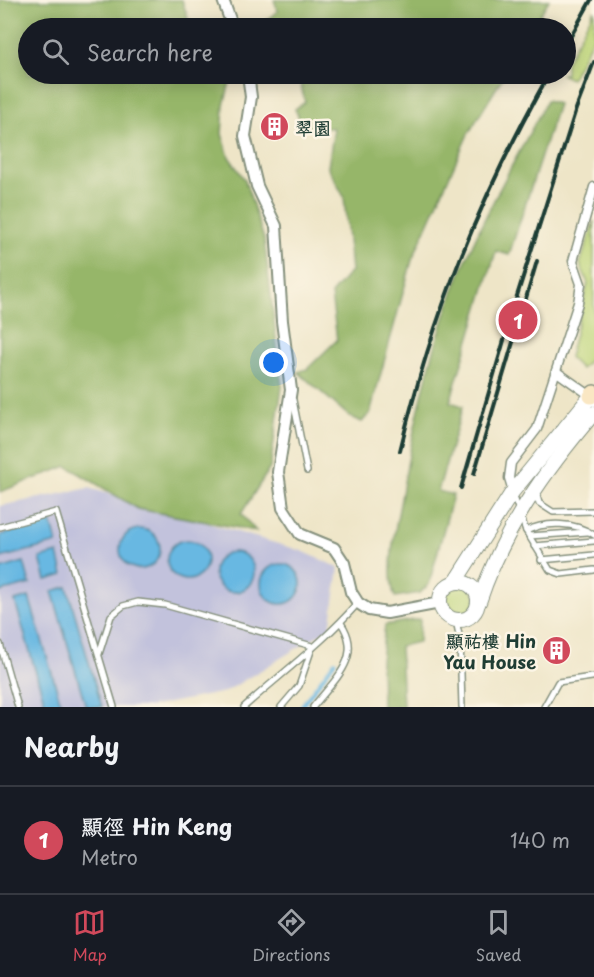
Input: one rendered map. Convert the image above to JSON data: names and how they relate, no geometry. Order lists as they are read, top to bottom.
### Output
{
  "places": {
    "building": ["翠園", "顯祐樓 Hin Yau House"]
  },
  "page": {
    "search": "Search here",
    "pins": "1",
    "heading": "Nearby",
    "list": [
      {
        "mark": "1",
        "name": "顯徑 Hin Keng",
        "note": "Metro",
        "value": "140 m"
      }
    ],
    "nav": ["Map", "Directions", "Saved"]
  }
}
